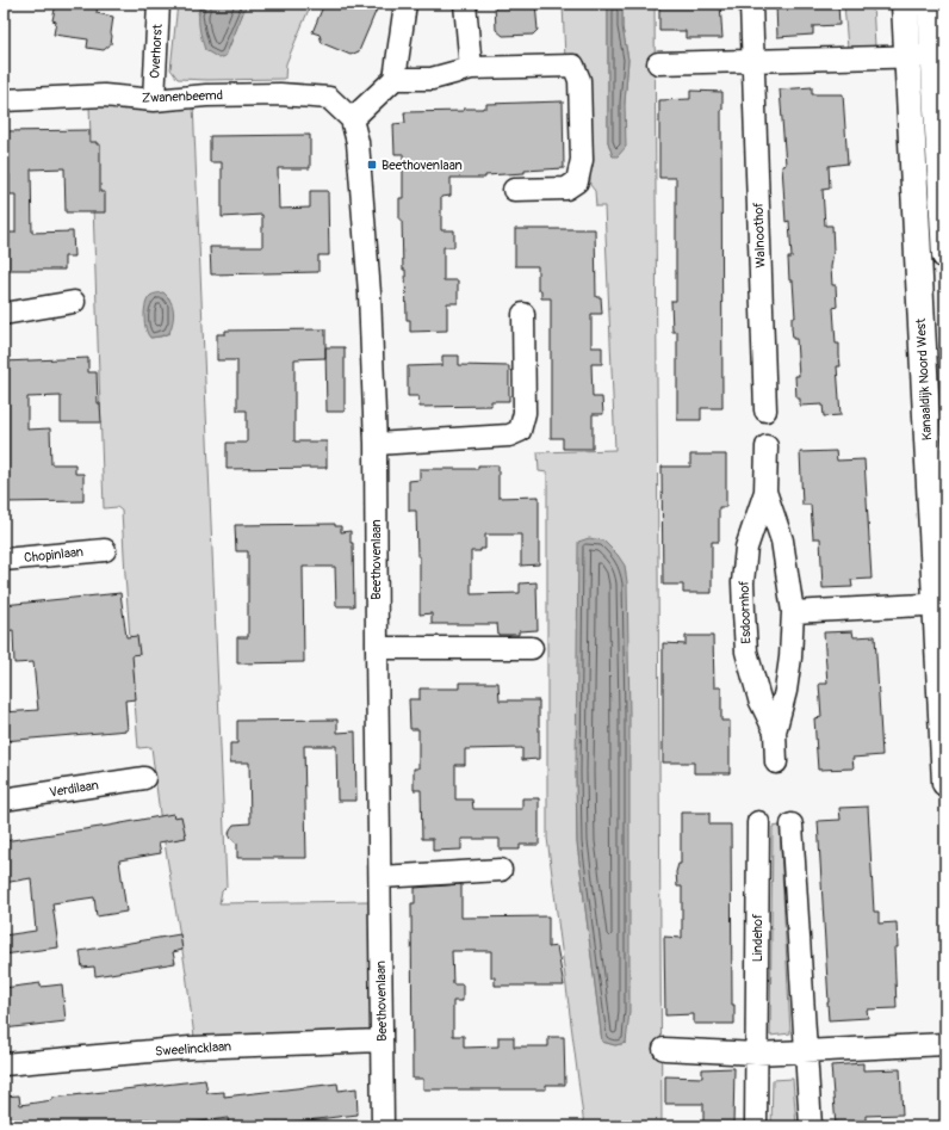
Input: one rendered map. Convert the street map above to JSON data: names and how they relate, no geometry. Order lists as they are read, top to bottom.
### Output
{
  "streets": {
    "main road": ["Kanaaldijk Noord West"],
    "street": [
      "Overhorst",
      "Zwanenbeemd",
      "Walnoothof",
      "Chopinlaan",
      "Beethovenlaan",
      "Esdoornhof",
      "Verdilaan",
      "Lindehof",
      "Sweelincklaan"
    ]
  },
  "crossings": [
    ["Overhorst", "Zwanenbeemd"],
    ["Zwanenbeemd", "Beethovenlaan"],
    ["Beethovenlaan", "Sweelincklaan"]
  ],
  "places": {
    "transit": ["Beethovenlaan"]
  }
}
